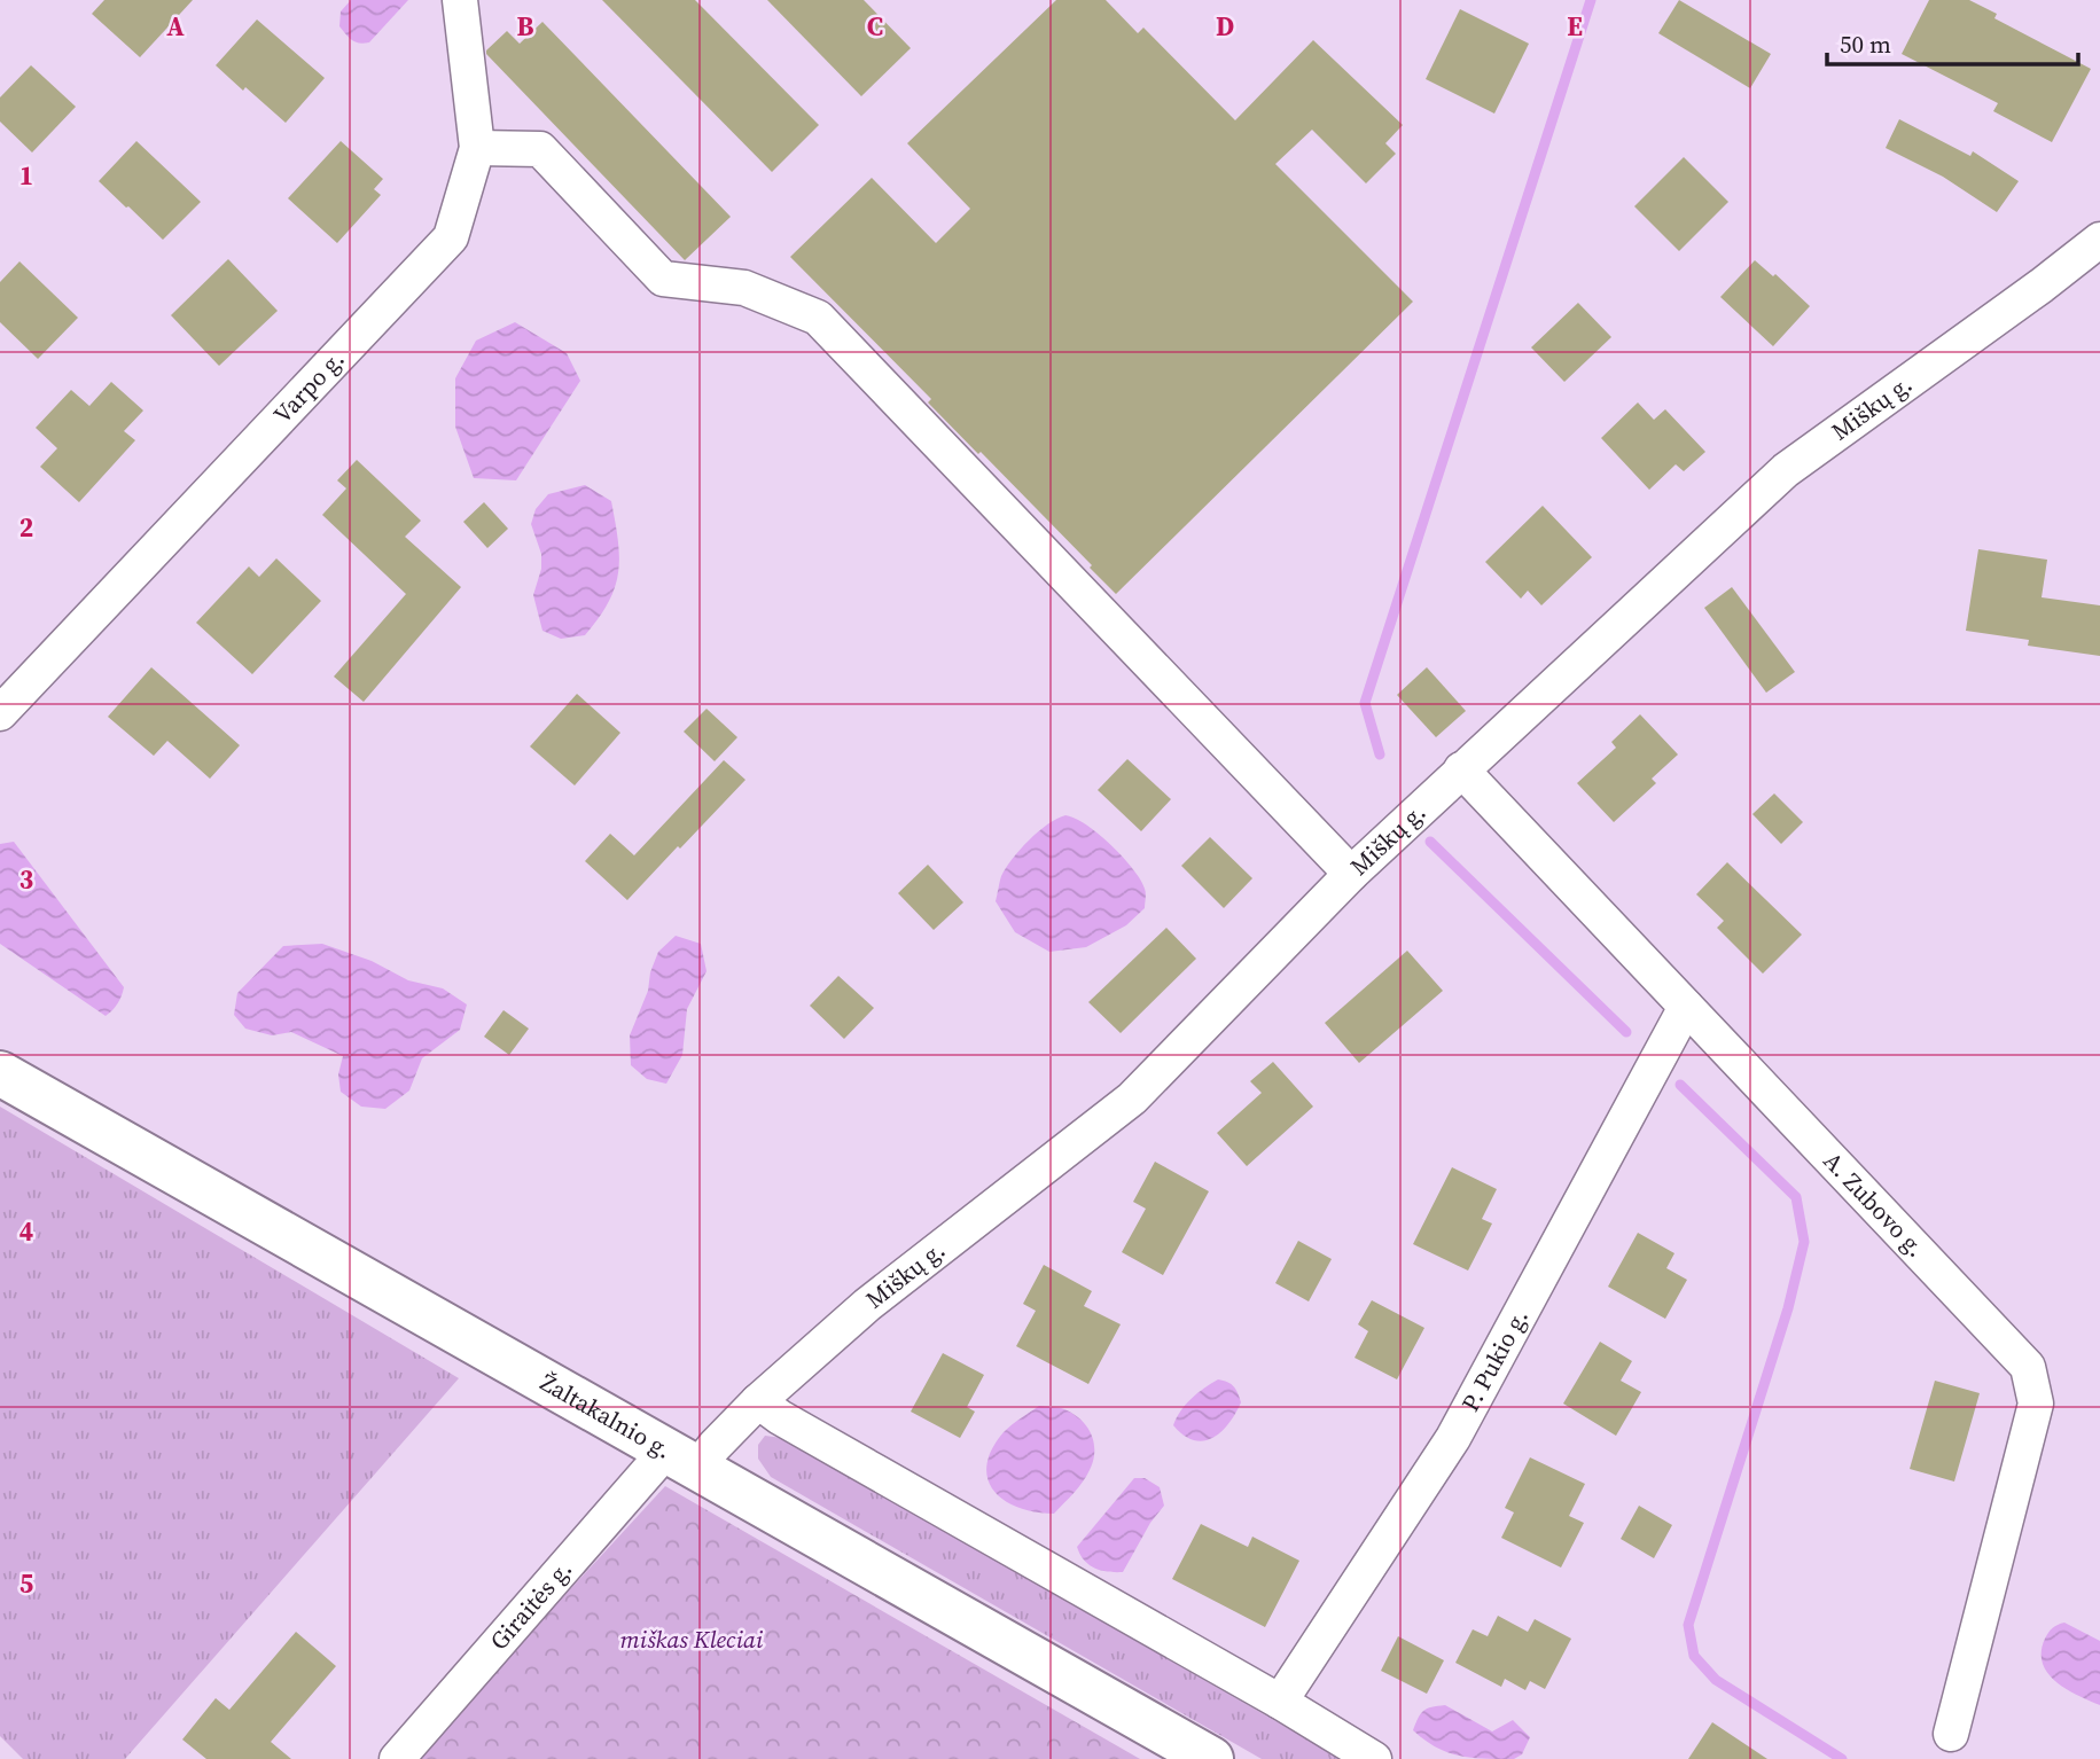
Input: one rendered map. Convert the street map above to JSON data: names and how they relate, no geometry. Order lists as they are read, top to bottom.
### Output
{
  "streets": {
    "main road": ["Žaltakalnio g."],
    "street": [
      "Varpo g.",
      "Miškų g.",
      "A. Zubovo g.",
      "P. Pukio g.",
      "Giraitės g."
    ]
  },
  "crossings": [
    ["Miškų g.", "A. Zubovo g."],
    ["Miškų g.", "Žaltakalnio g."],
    ["Miškų g.", "Giraitės g."],
    ["A. Zubovo g.", "P. Pukio g."],
    ["Žaltakalnio g.", "Giraitės g."]
  ],
  "parks": ["miškas Kleciai"],
  "scale_bar": "50 m",
  "grid": {
    "columns": [
      "A",
      "B",
      "C",
      "D",
      "E"
    ],
    "rows": [
      "1",
      "2",
      "3",
      "4",
      "5"
    ]
  }
}
